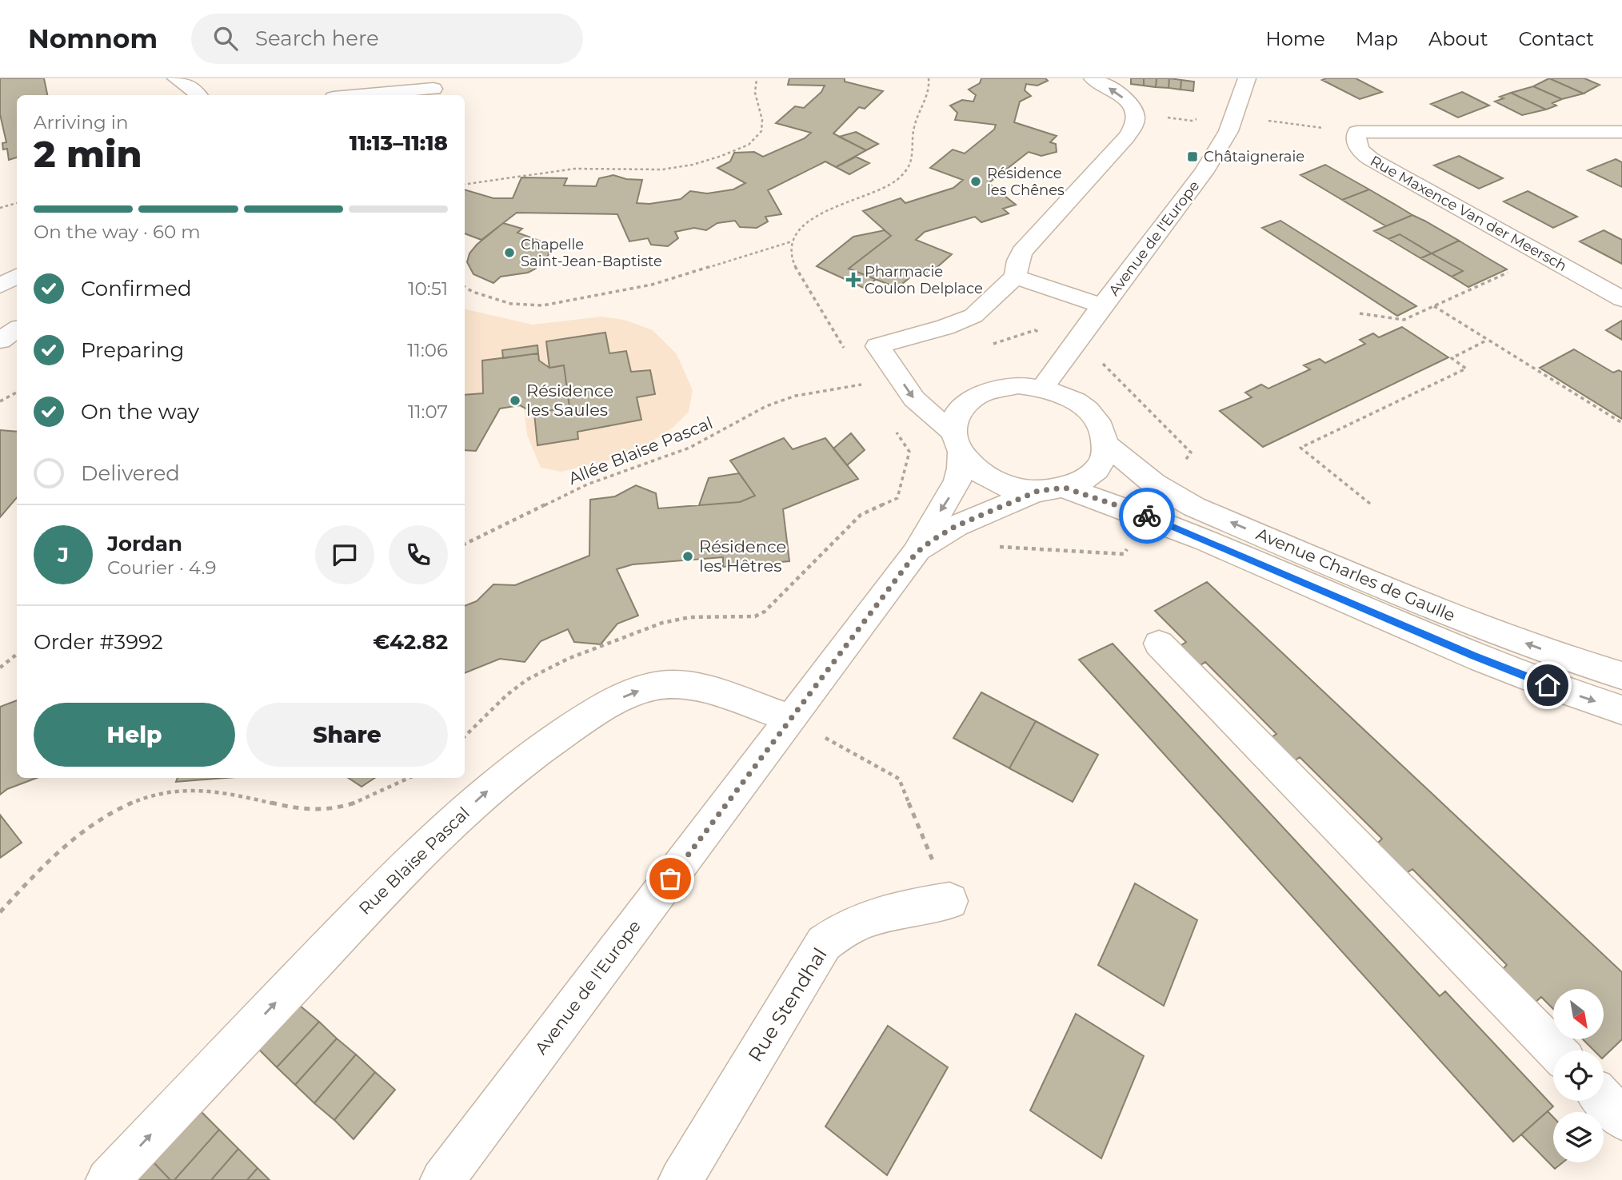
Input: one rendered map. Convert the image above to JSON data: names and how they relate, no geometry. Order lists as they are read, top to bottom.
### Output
{
  "streets": {
    "street": [
      "Rue Maxence Van der Meersch",
      "Avenue de l'Europe",
      "Avenue Charles de Gaulle",
      "Rue Blaise Pascal",
      "Rue Stendhal"
    ],
    "path": ["Allée Blaise Pascal"]
  },
  "crossings": [
    ["Avenue de l'Europe", "Avenue Charles de Gaulle"],
    ["Avenue de l'Europe", "Rue Blaise Pascal"]
  ],
  "one_way": ["Rue Blaise Pascal"],
  "places": {
    "transit": ["Châtaigneraie"],
    "other": [
      "Résidence les Chênes",
      "Chapelle Saint-Jean-Baptiste",
      "Résidence les Saules",
      "Résidence les Hêtres"
    ],
    "health": ["Pharmacie Coulon Delplace"]
  },
  "north": "bottom right",
  "page": {
    "header": "Nomnom",
    "search": "Search here",
    "nav": [
      "Home",
      "Map",
      "About",
      "Contact"
    ],
    "heading": ["2 min", "Arriving in", "11:13–11:18"],
    "panel": [
      "Jordan",
      "Courier · 4.9",
      "Order #3992",
      "€42.82"
    ],
    "bar": "On the way · 60 m",
    "list": [
      ["Confirmed", "10:51"],
      ["Preparing", "11:06"],
      ["On the way", "11:07"],
      "Delivered"
    ],
    "round": "J",
    "buttons": ["Help", "Share"]
  }
}
